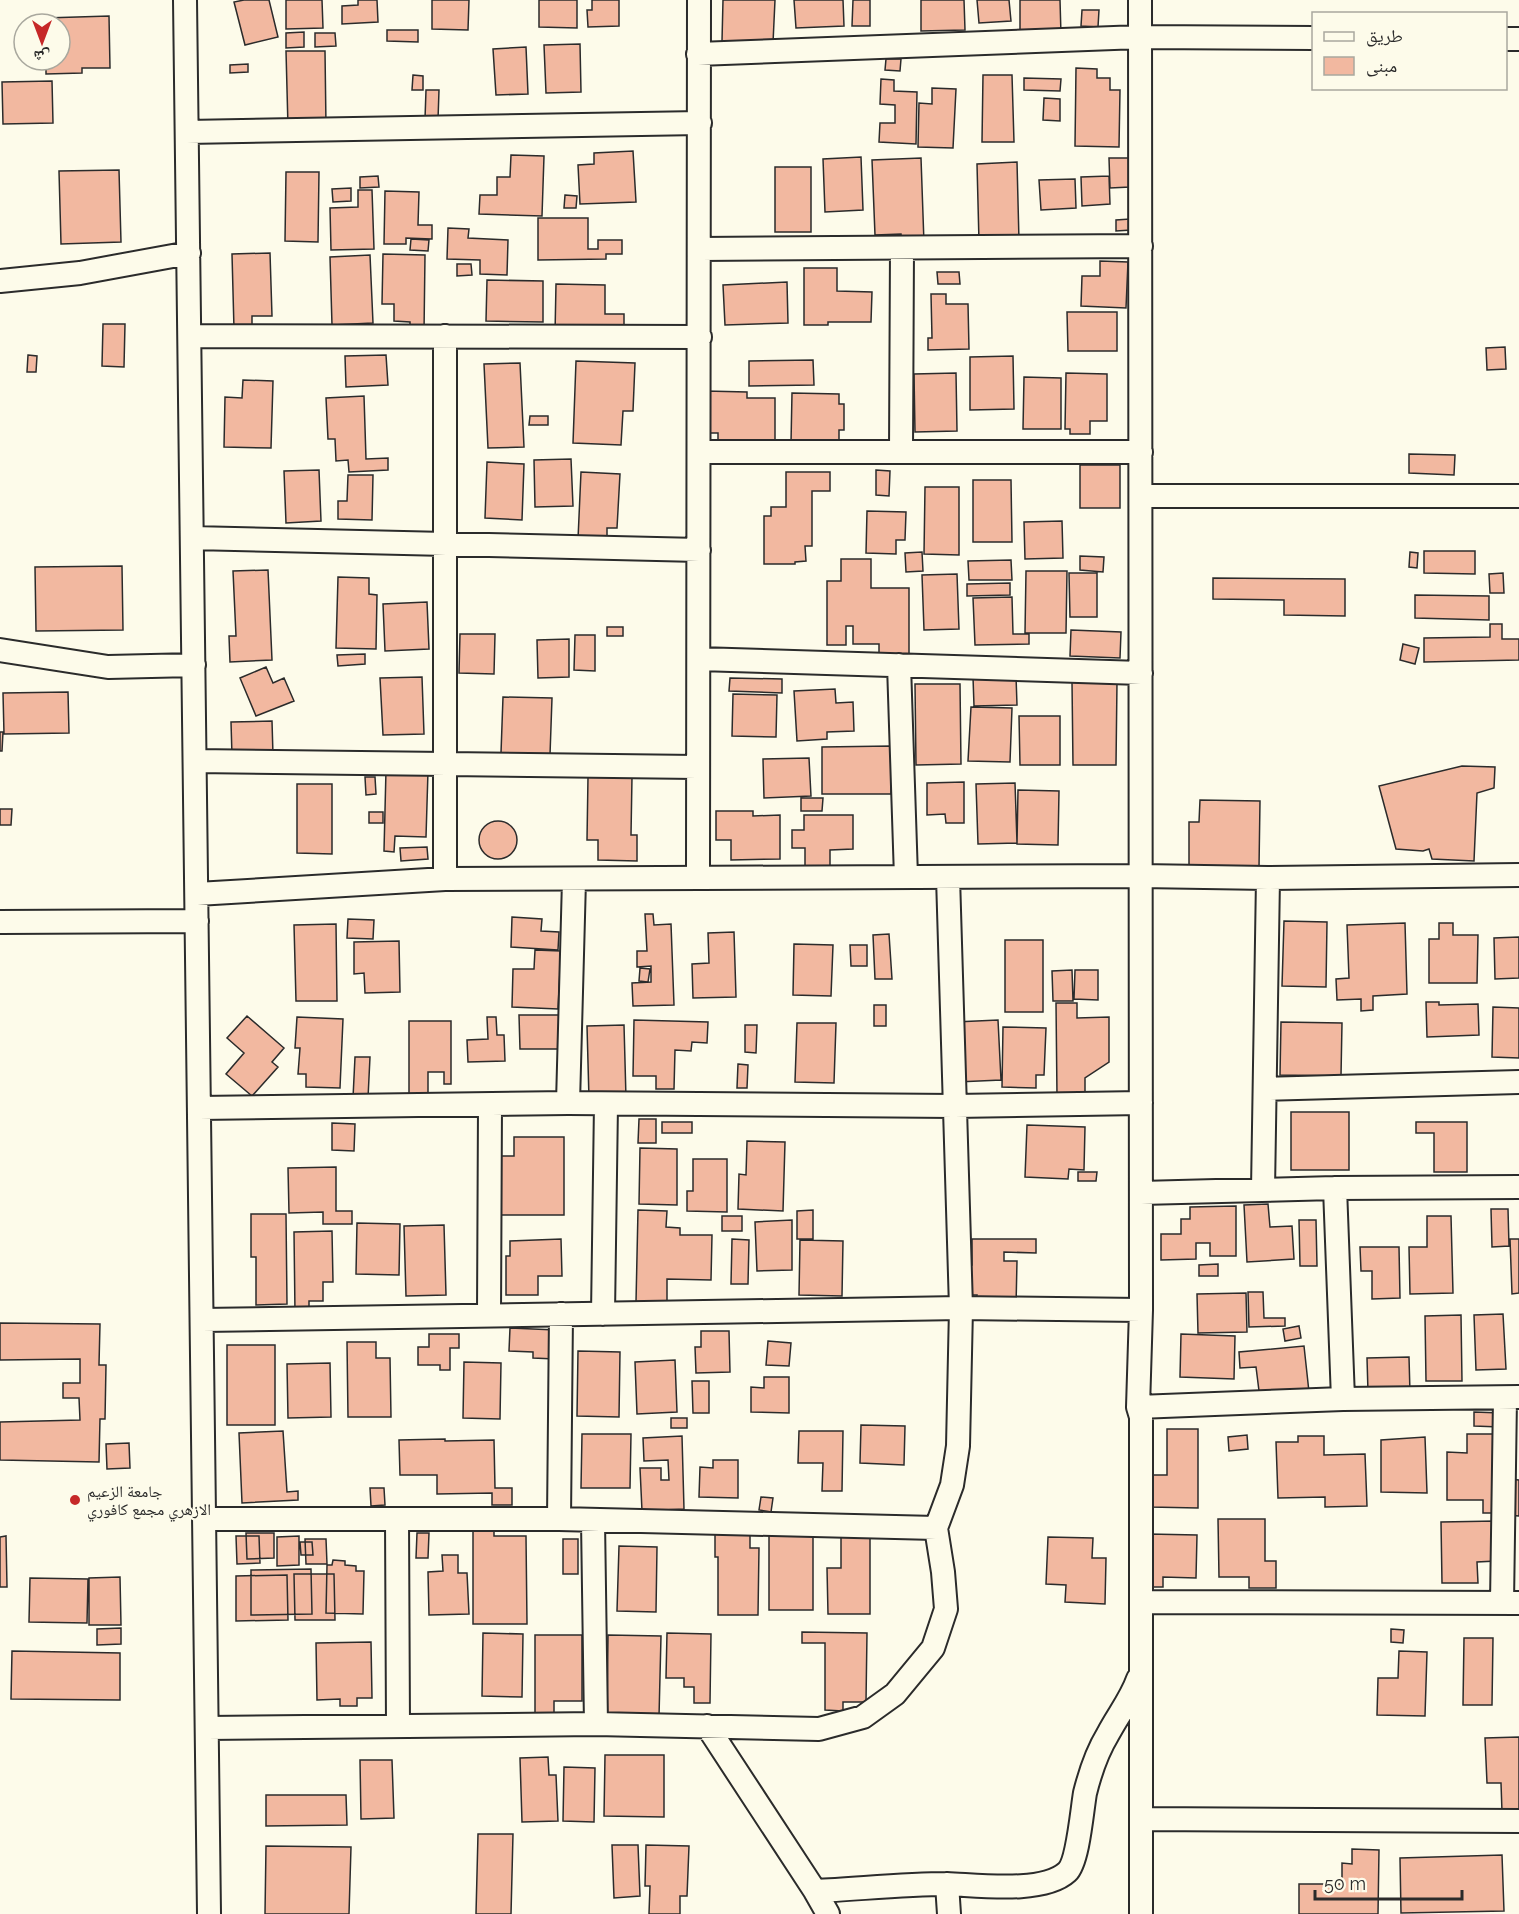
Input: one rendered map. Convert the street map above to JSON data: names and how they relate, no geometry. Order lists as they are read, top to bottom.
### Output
{
  "places": ["جامعة الزعيم الازهري مجمع كافوري"],
  "legend": ["طريق", "مبنى"],
  "scale_bar": "50 m",
  "north": "bottom"
}
